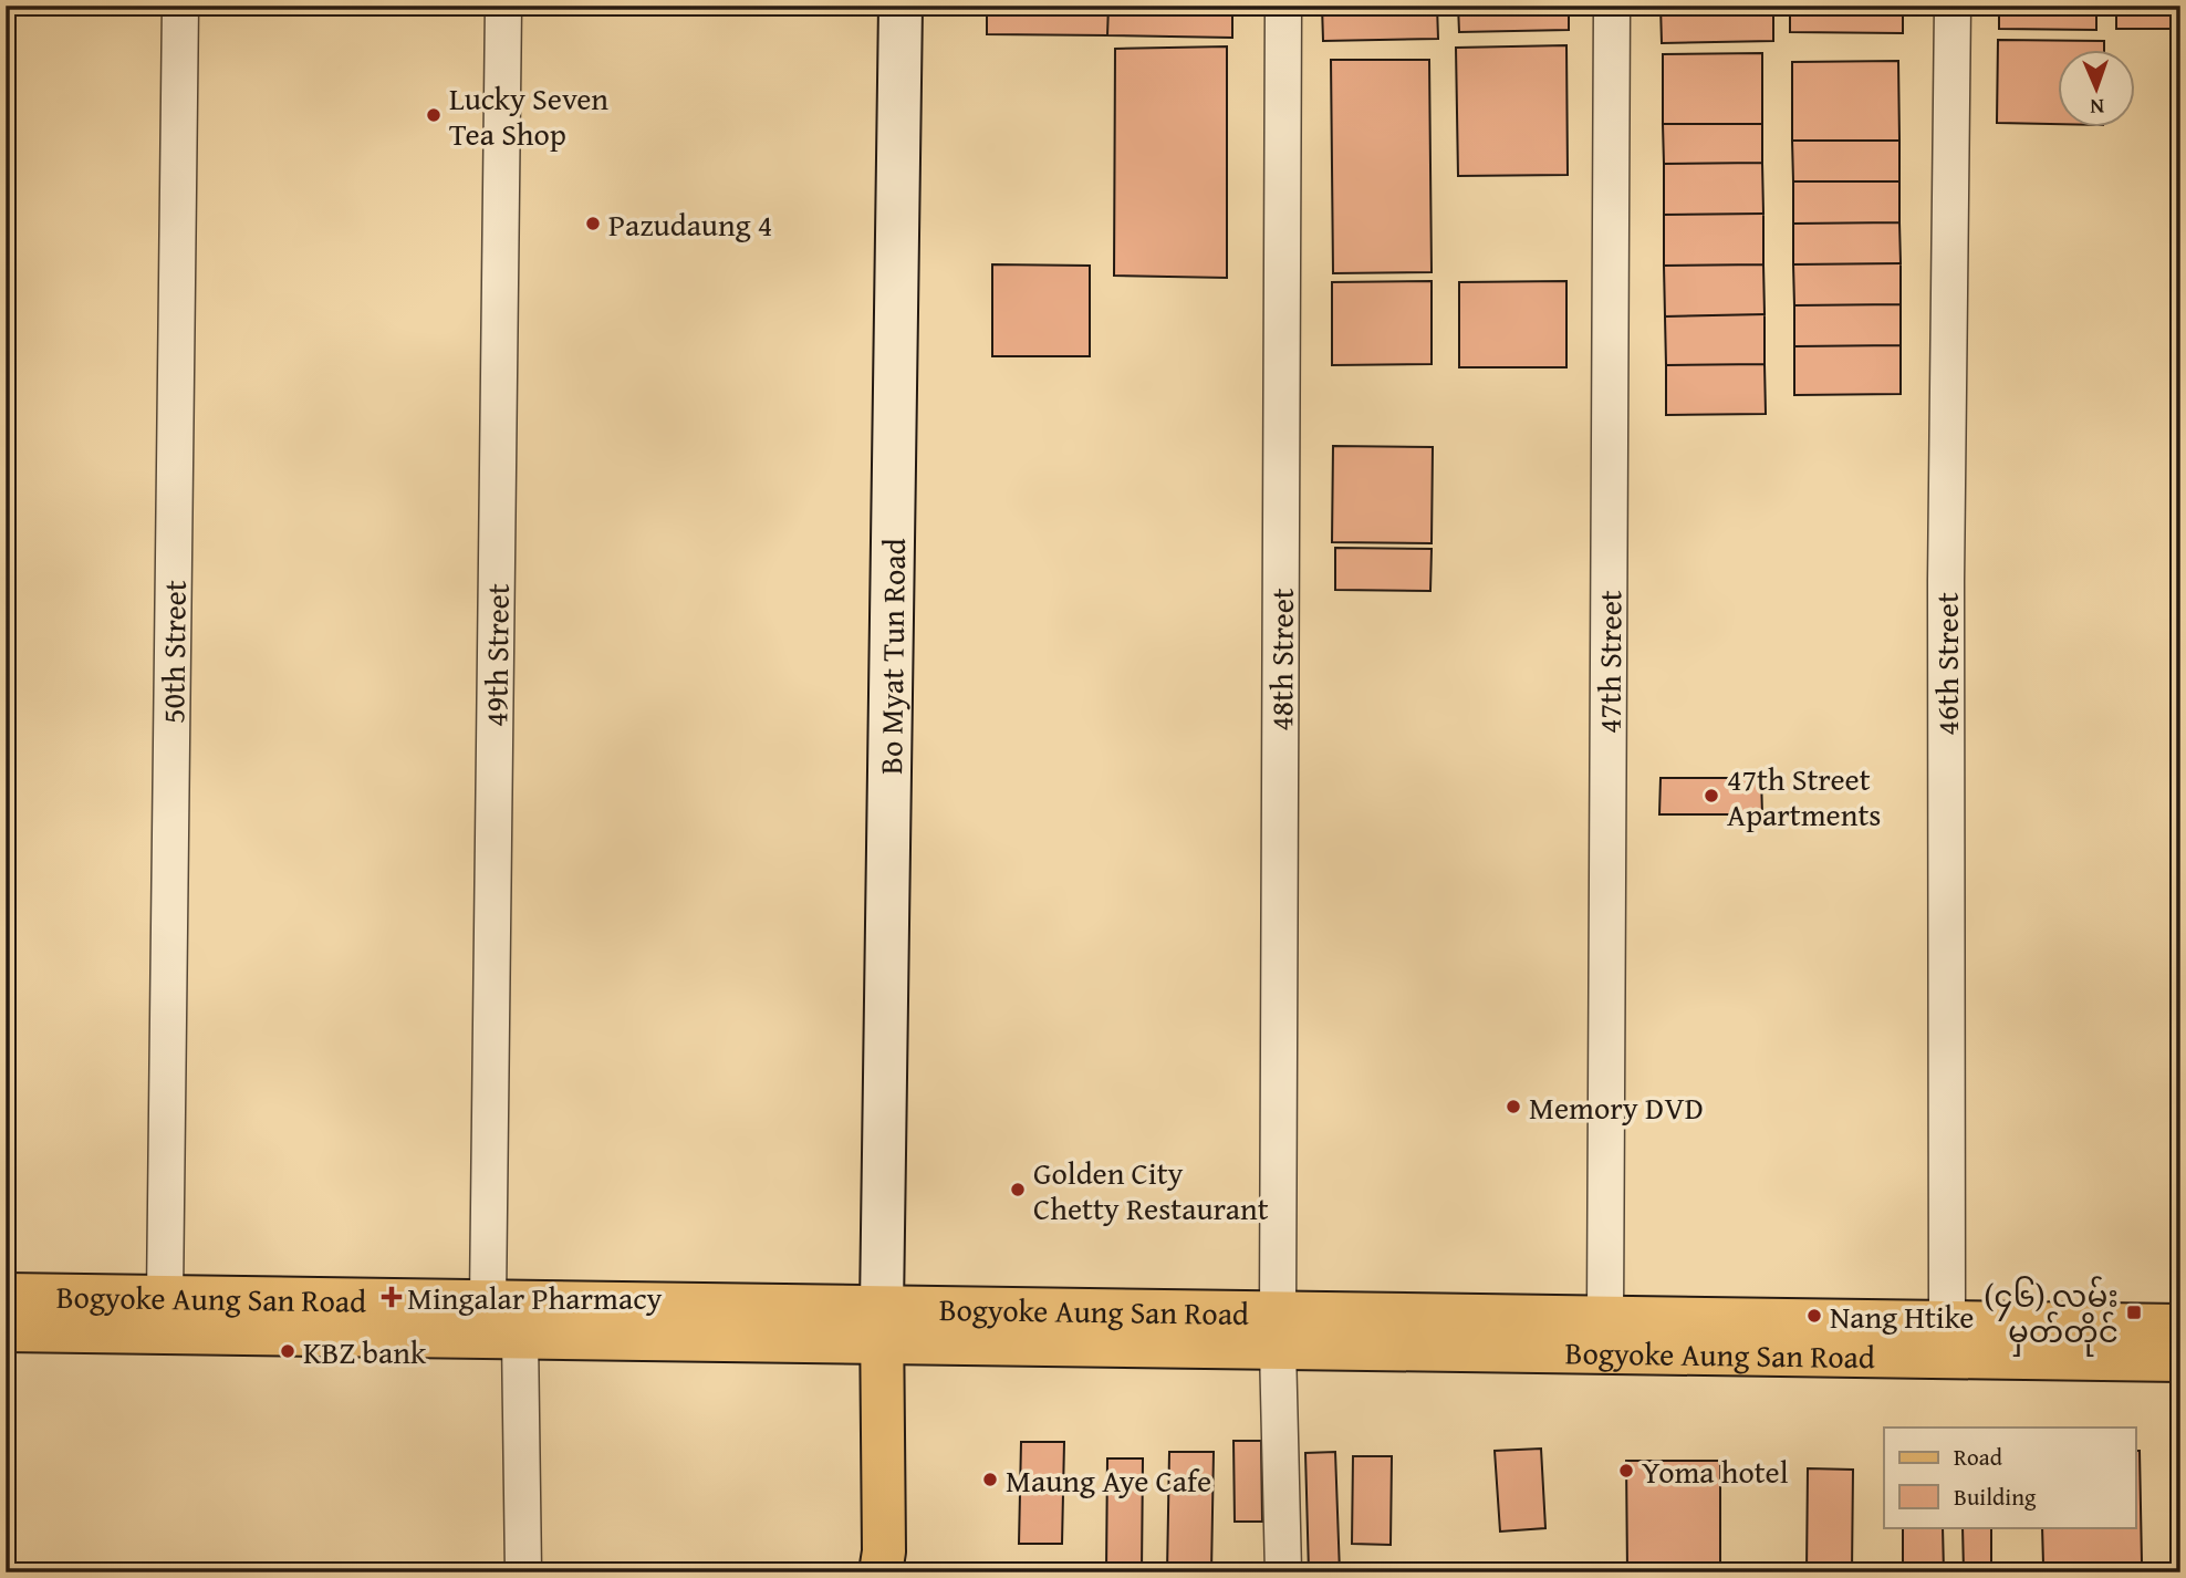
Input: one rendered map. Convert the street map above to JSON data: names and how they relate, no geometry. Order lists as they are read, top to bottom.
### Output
{
  "streets": {
    "main road": ["Bo Myat Tun Road", "Bogyoke Aung San Road"],
    "street": [
      "50th Street",
      "49th Street",
      "48th Street",
      "47th Street",
      "46th Street"
    ]
  },
  "crossings": [
    ["50th Street", "Bogyoke Aung San Road"],
    ["49th Street", "Bogyoke Aung San Road"],
    ["Bo Myat Tun Road", "Bogyoke Aung San Road"],
    ["48th Street", "Bogyoke Aung San Road"],
    ["47th Street", "Bogyoke Aung San Road"],
    ["46th Street", "Bogyoke Aung San Road"]
  ],
  "places": {
    "other": [
      "Lucky Seven Tea Shop",
      "Pazudaung 4",
      "47th Street Apartments",
      "Memory DVD",
      "Golden City Chetty Restaurant",
      "Nang Htike",
      "KBZ bank",
      "Yoma hotel",
      "Maung Aye Cafe"
    ],
    "health": ["Mingalar Pharmacy"],
    "transit": ["(၄၆) လမ်း မှတ်တိုင်"]
  },
  "legend": ["Road", "Building"],
  "north": "bottom"
}
